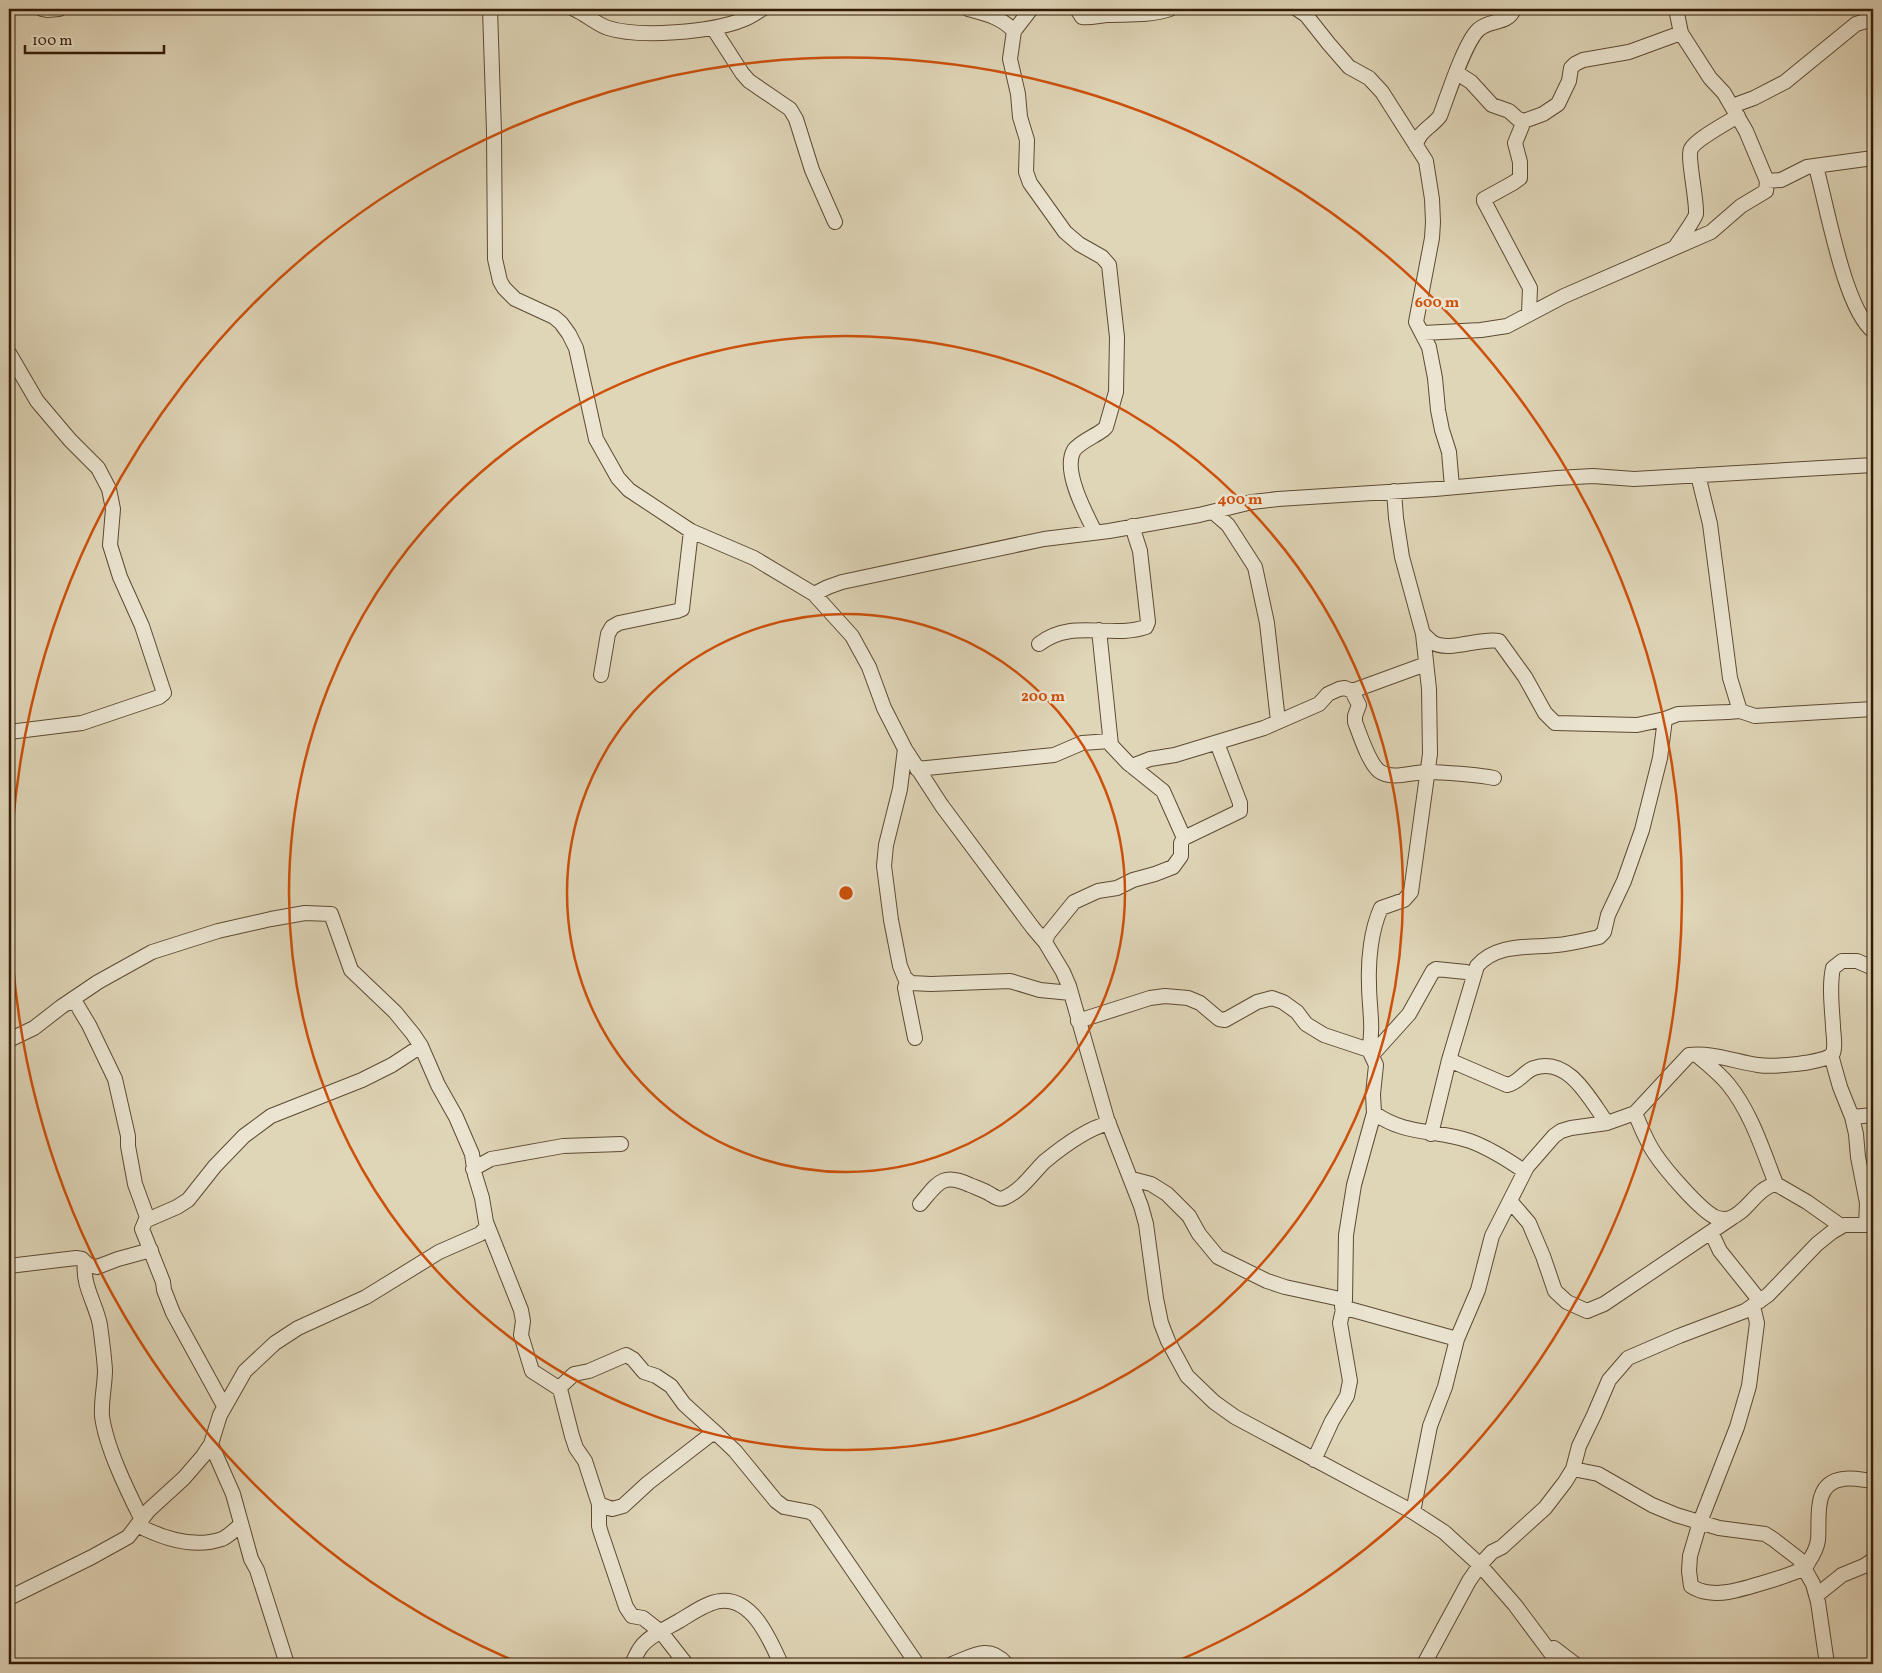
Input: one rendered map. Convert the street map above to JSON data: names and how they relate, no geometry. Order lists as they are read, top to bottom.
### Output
{
  "scale_bar": "100 m",
  "rings": ["600 m", "400 m", "200 m"]
}
